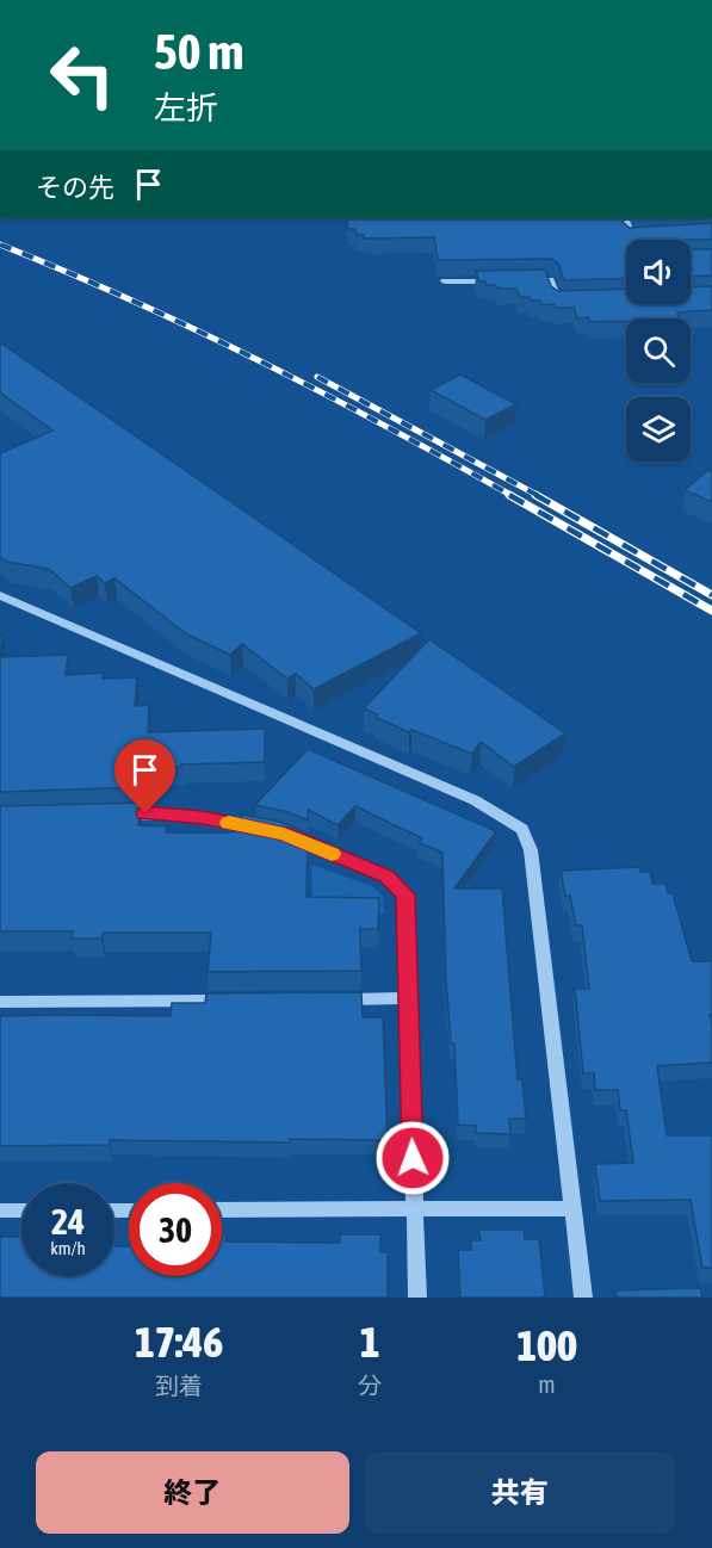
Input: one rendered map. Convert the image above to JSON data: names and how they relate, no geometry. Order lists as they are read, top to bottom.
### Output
{
  "page": {
    "turn": ["50 m", "左折"],
    "then": "その先",
    "speed": "24 km/h",
    "limit": "30",
    "eta": [
      "17:46",
      "到着",
      "1",
      "分",
      "100",
      "m"
    ],
    "buttons": ["終了", "共有"]
  }
}
